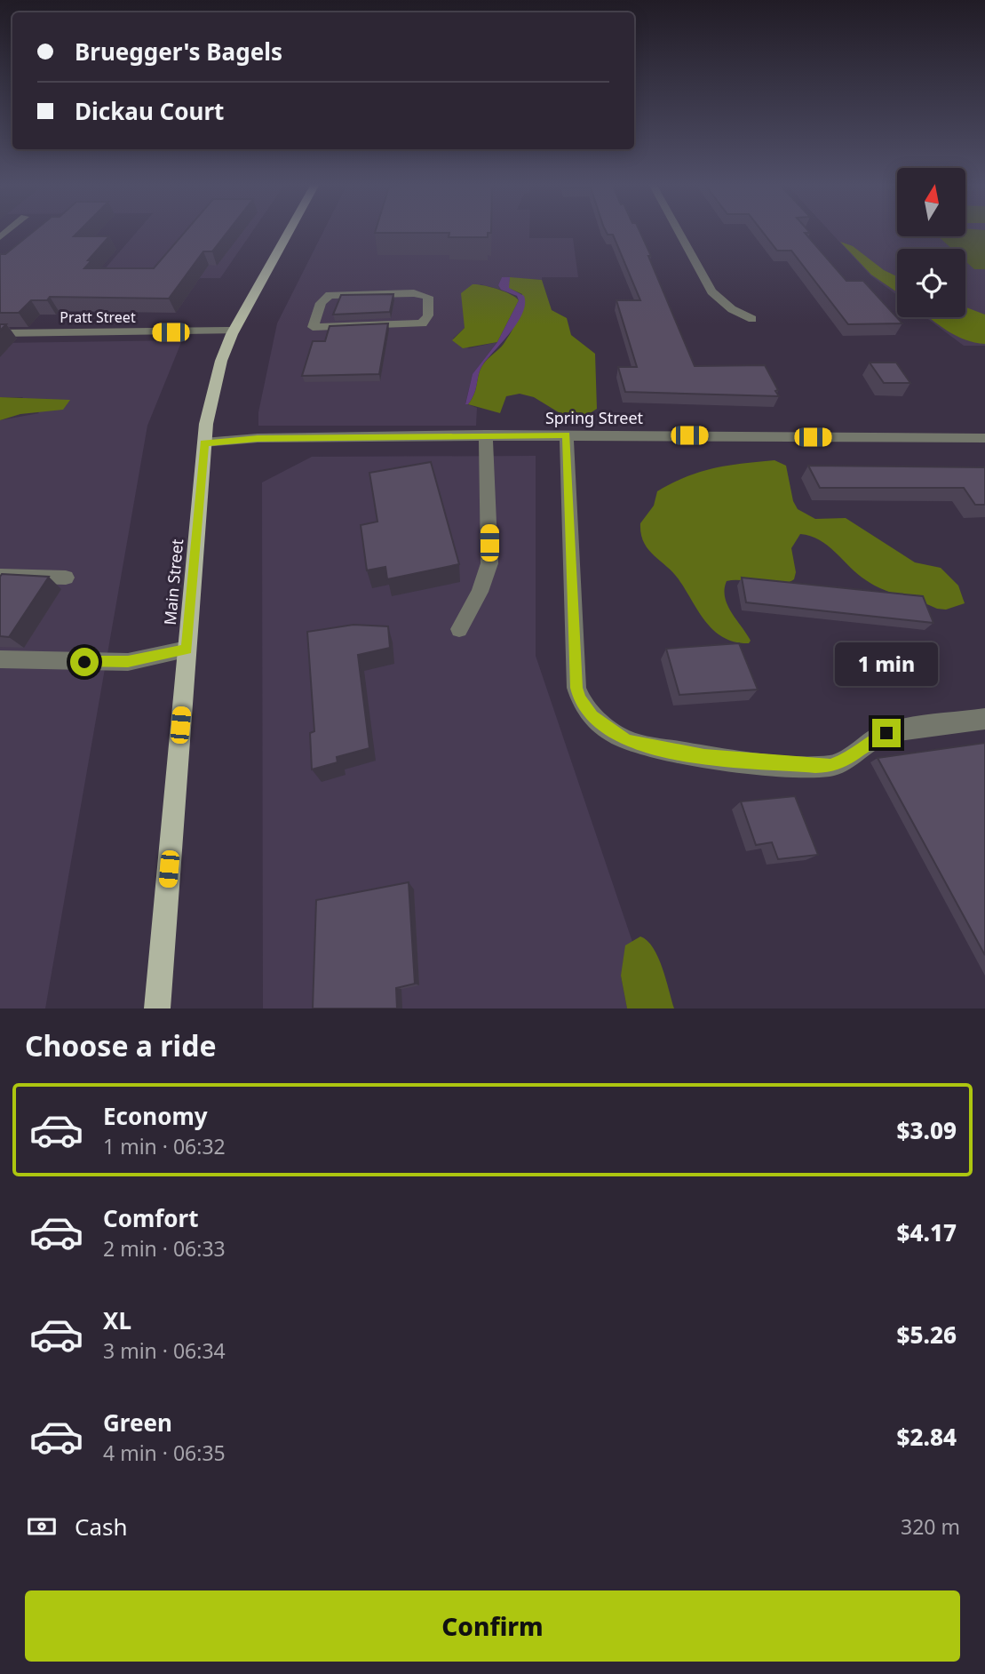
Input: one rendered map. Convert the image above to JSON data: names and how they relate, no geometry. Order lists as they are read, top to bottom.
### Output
{
  "streets": {
    "main road": ["Main Street"],
    "street": ["Pratt Street", "Spring Street"]
  },
  "crossings": [
    ["Pratt Street", "Main Street"],
    ["Spring Street", "Main Street"]
  ],
  "north": "top",
  "page": {
    "banner": ["Bruegger's Bagels", "Dickau Court"],
    "bubble": "1 min",
    "heading": "Choose a ride",
    "list": [
      {
        "name": "Economy",
        "note": "1 min · 06:32",
        "value": "$3.09"
      },
      {
        "name": "Comfort",
        "note": "2 min · 06:33",
        "value": "$4.17"
      },
      {
        "name": "XL",
        "note": "3 min · 06:34",
        "value": "$5.26"
      },
      {
        "name": "Green",
        "note": "4 min · 06:35",
        "value": "$2.84"
      }
    ],
    "pay": ["Cash", "320 m"],
    "buttons": "Confirm"
  }
}
